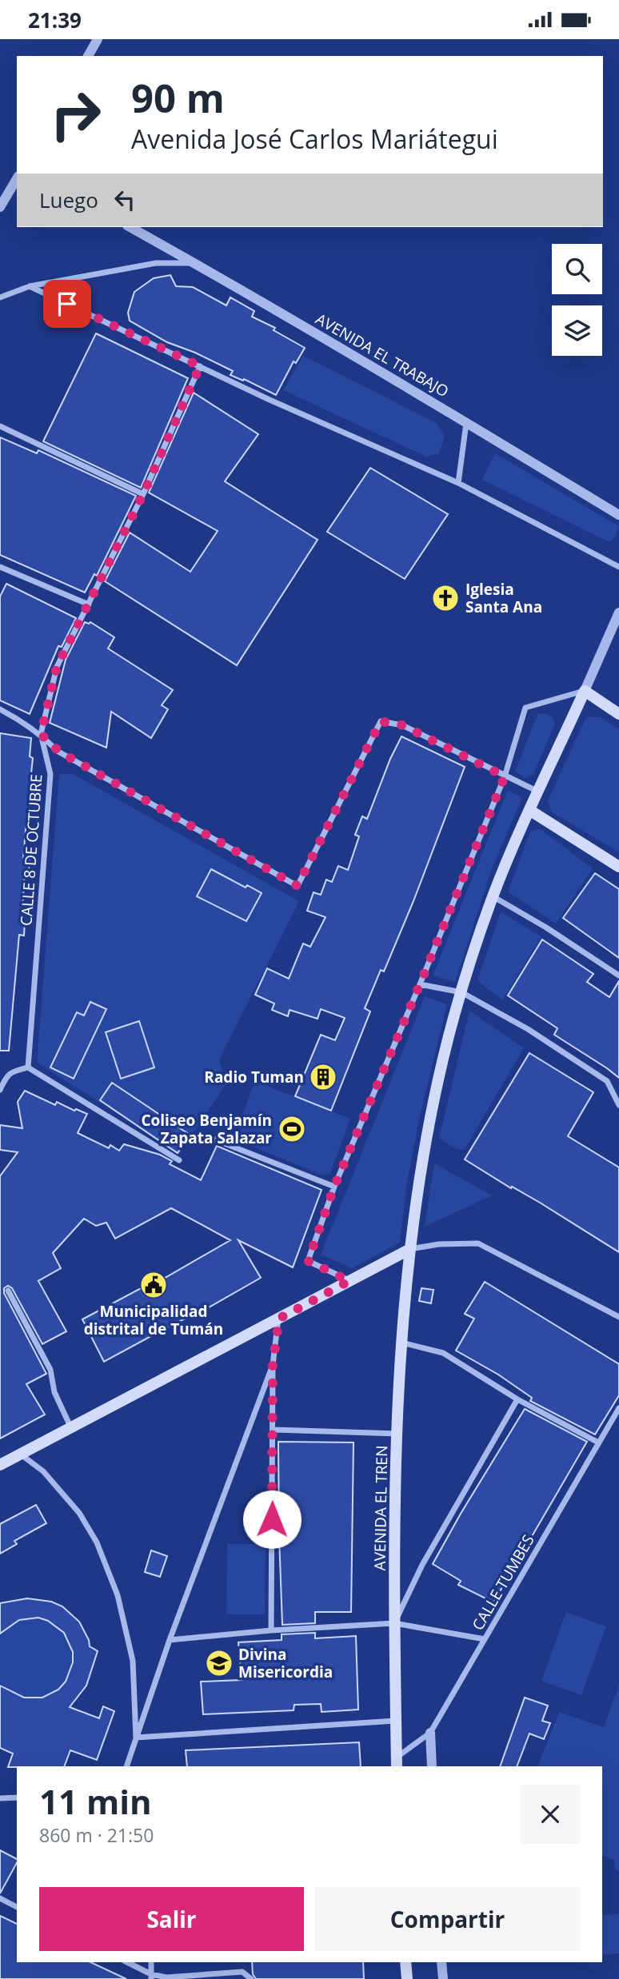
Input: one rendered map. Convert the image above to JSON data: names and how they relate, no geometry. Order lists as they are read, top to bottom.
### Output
{
  "streets": {
    "main road": ["AVENIDA EL TREN"],
    "street": ["AVENIDA EL TRABAJO", "CALLE 8 DE OCTUBRE", "CALLE TUMBES"]
  },
  "crossings": [
    ["AVENIDA EL TREN", "CALLE TUMBES"]
  ],
  "places": {
    "church": ["Iglesia Santa Ana"],
    "building": ["Radio Tuman"],
    "sports": ["Coliseo Benjamín Zapata Salazar"],
    "public building": ["Municipalidad distrital de Tumán"],
    "school or university": ["Divina Misericordia"]
  },
  "page": {
    "status": "21:39",
    "turn": ["90 m", "Avenida José Carlos Mariátegui"],
    "then": "Luego",
    "heading": ["11 min", "860 m · 21:50"],
    "buttons": ["Salir", "Compartir"]
  }
}
